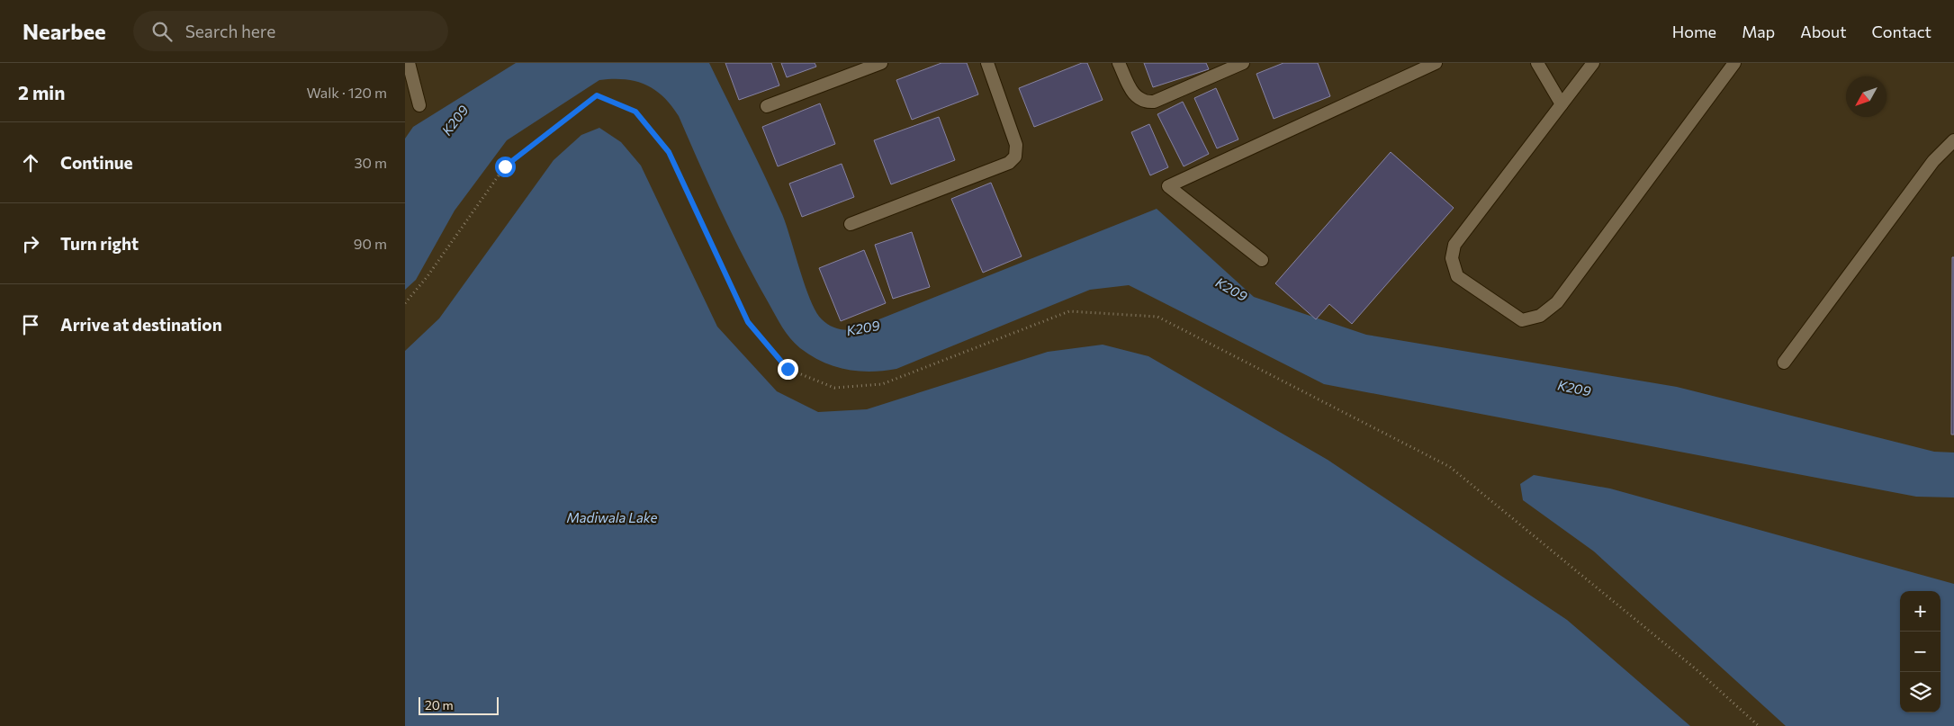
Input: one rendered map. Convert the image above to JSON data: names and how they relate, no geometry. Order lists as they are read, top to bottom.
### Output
{
  "water": ["K209", "Madiwala Lake"],
  "scale_bar": "20 m",
  "north": "bottom left",
  "page": {
    "header": "Nearbee",
    "search": "Search here",
    "nav": [
      "Home",
      "Map",
      "About",
      "Contact"
    ],
    "heading": ["2 min", "Walk · 120 m"],
    "list": [
      ["Continue", "30 m"],
      ["Turn right", "90 m"],
      "Arrive at destination"
    ],
    "map_buttons": ["+", "−"],
    "scale": "20 m"
  }
}
